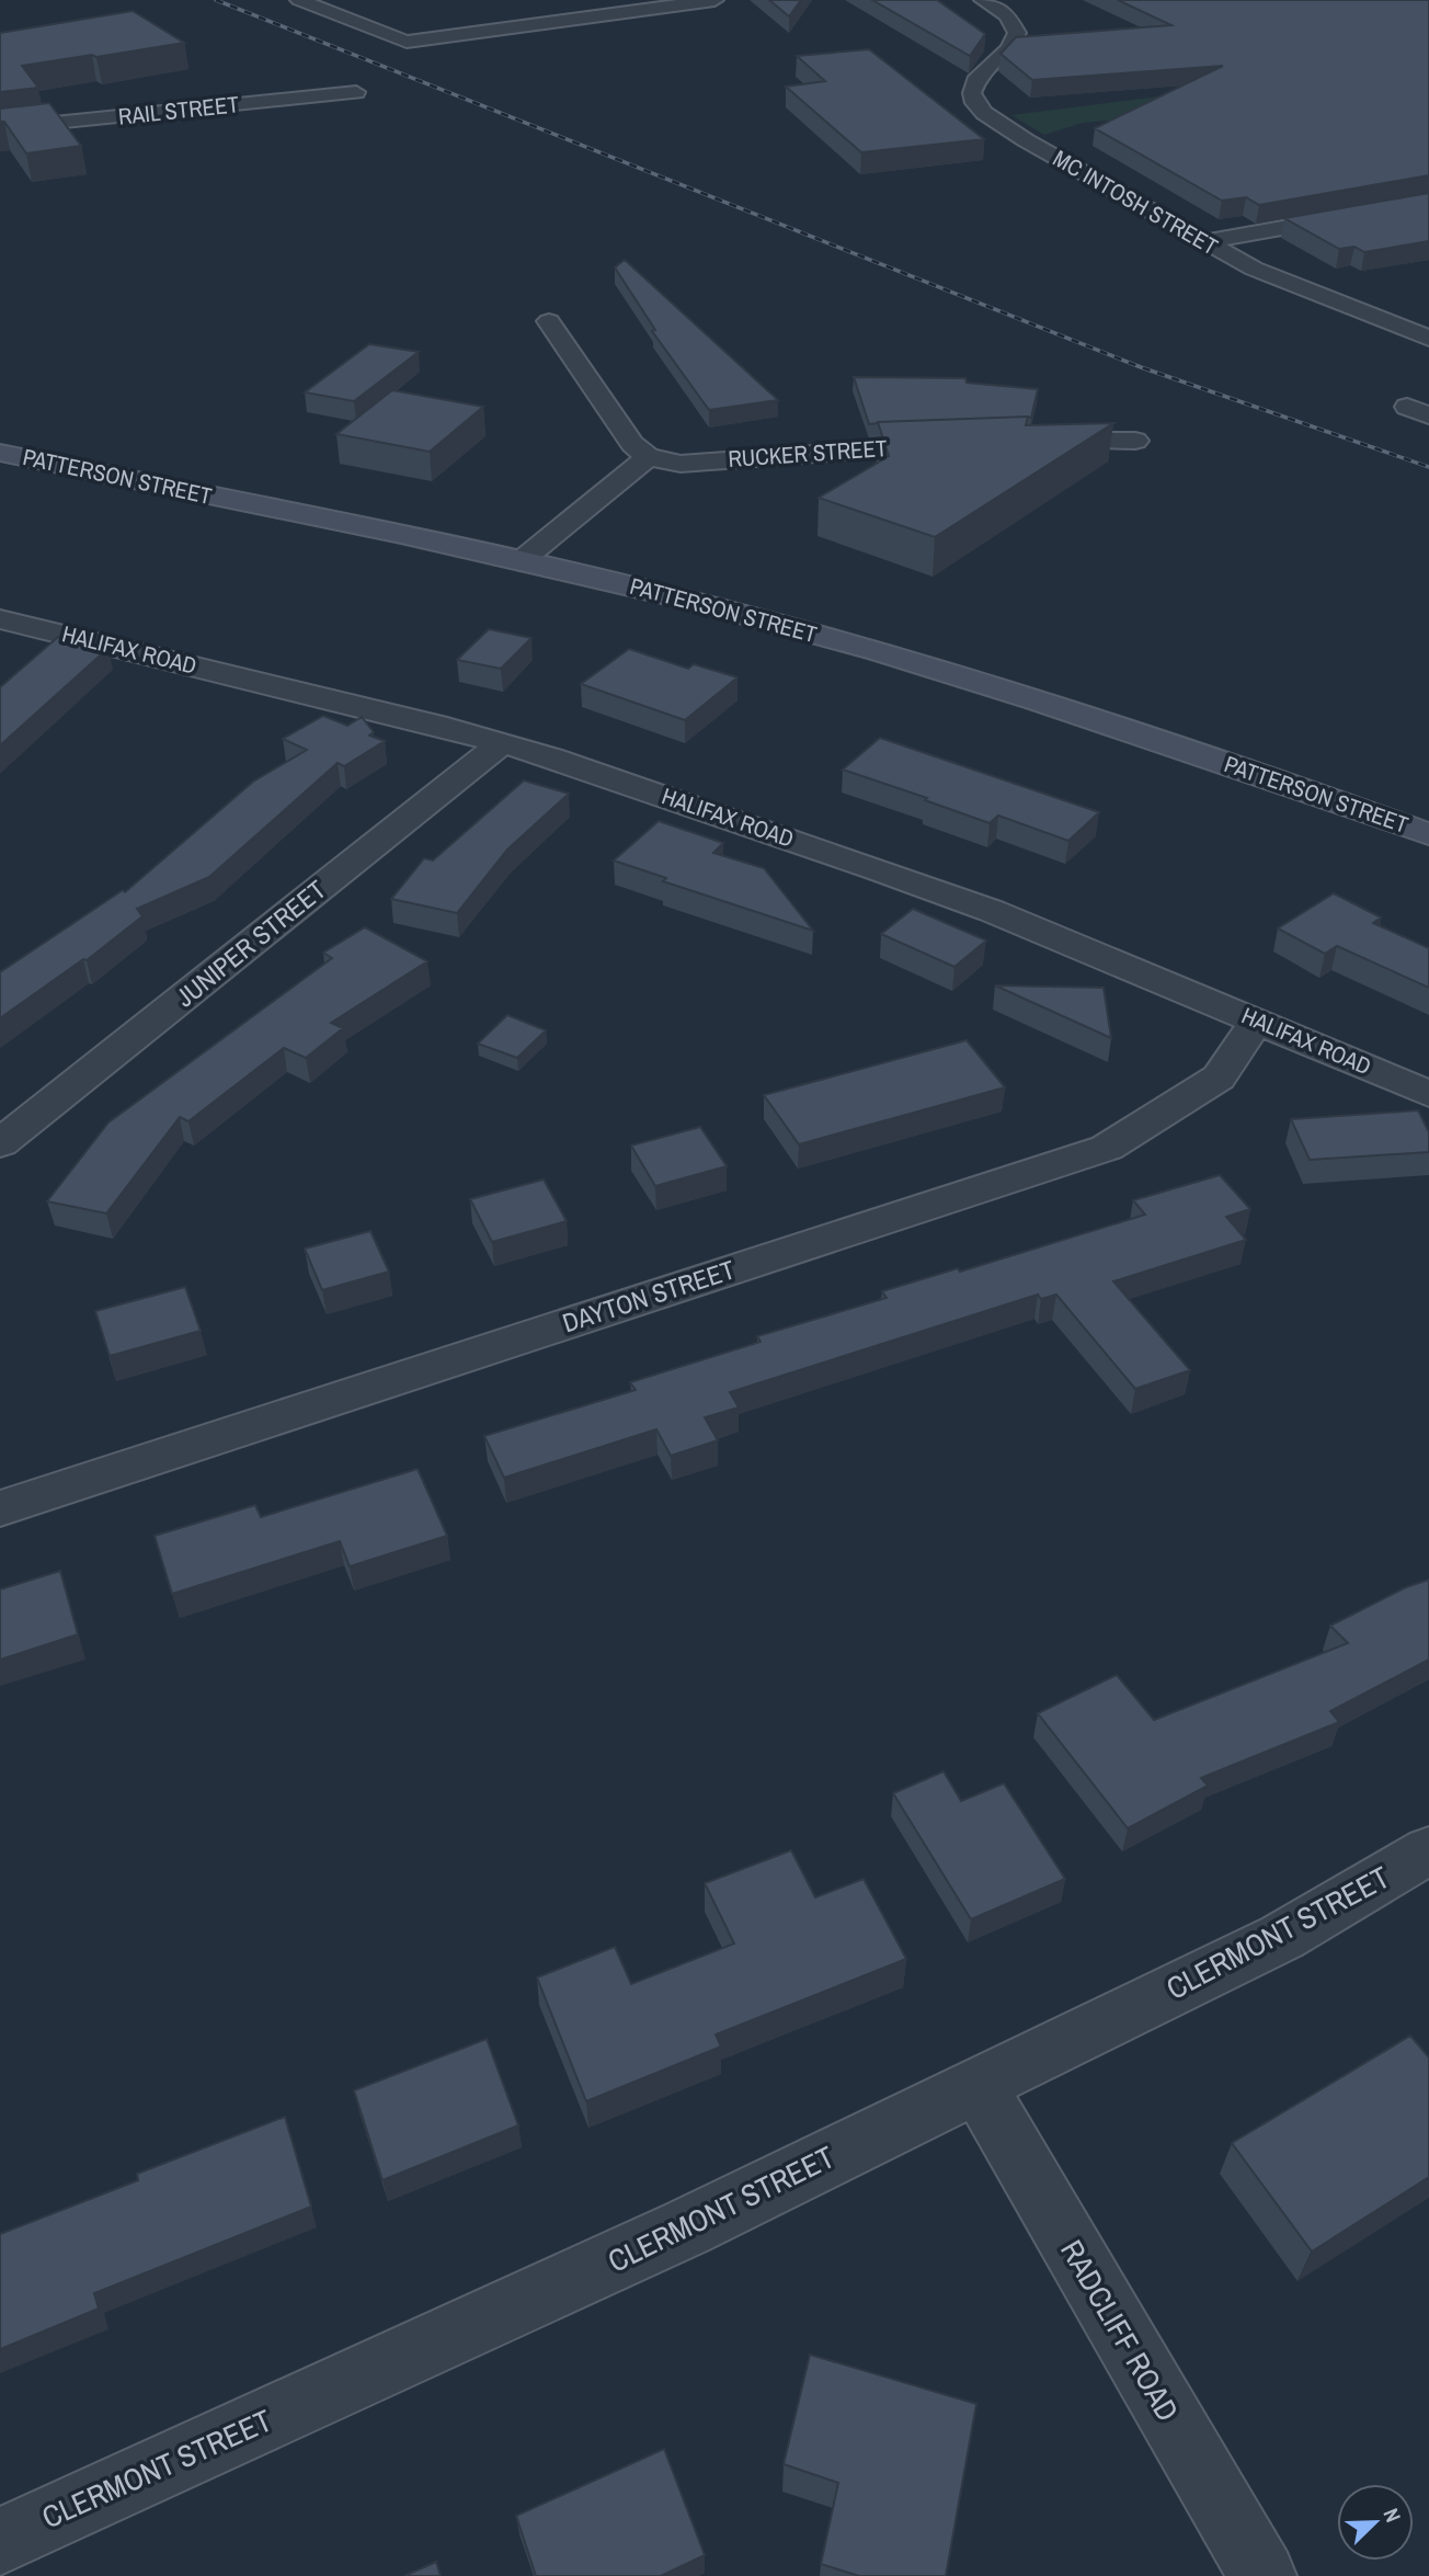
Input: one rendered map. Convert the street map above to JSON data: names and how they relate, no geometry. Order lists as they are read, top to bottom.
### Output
{
  "streets": {
    "main road": ["PATTERSON STREET"],
    "street": [
      "RAIL STREET",
      "MC INTOSH STREET",
      "RUCKER STREET",
      "HALIFAX ROAD",
      "JUNIPER STREET",
      "DAYTON STREET",
      "CLERMONT STREET",
      "RADCLIFF ROAD"
    ]
  },
  "crossings": [
    ["HALIFAX ROAD", "JUNIPER STREET"],
    ["HALIFAX ROAD", "DAYTON STREET"],
    ["CLERMONT STREET", "RADCLIFF ROAD"]
  ],
  "north": "top right"
}
